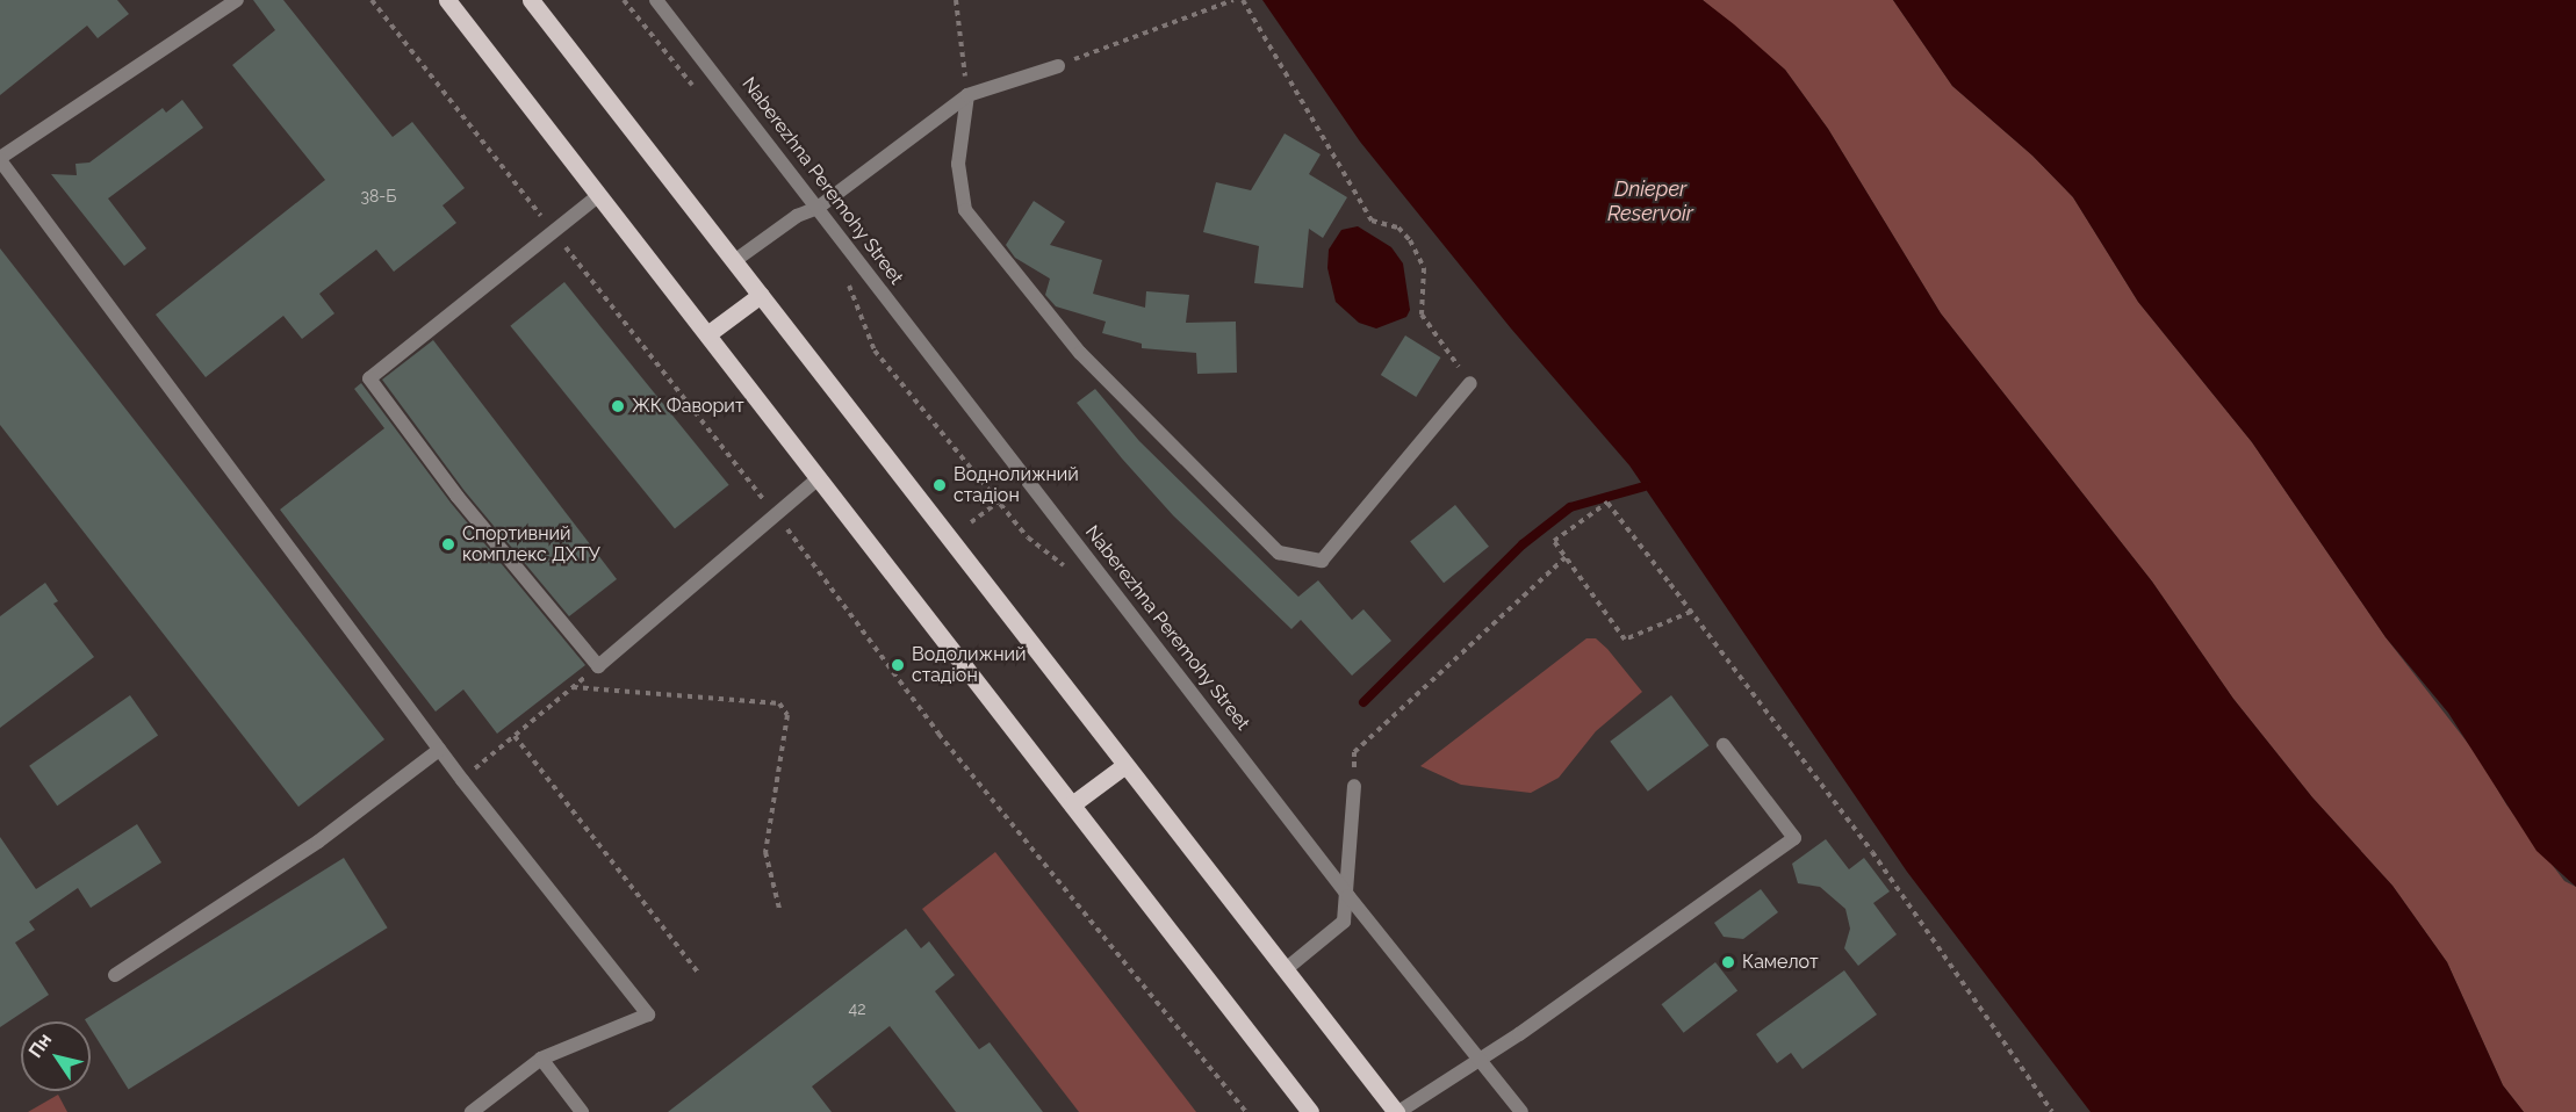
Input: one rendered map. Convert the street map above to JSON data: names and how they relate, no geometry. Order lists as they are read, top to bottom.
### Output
{
  "streets": {
    "street": ["Naberezhna Peremohy Street"]
  },
  "water": ["Dnieper Reservoir"],
  "places": [
    "ЖК Фаворит",
    "Воднолижний стадіон",
    "Спортивний комплекс ДХТУ",
    "Водолижний стадіон",
    "Камелот"
  ],
  "house_numbers": ["38-Б", "42"],
  "north": "top left"
}
